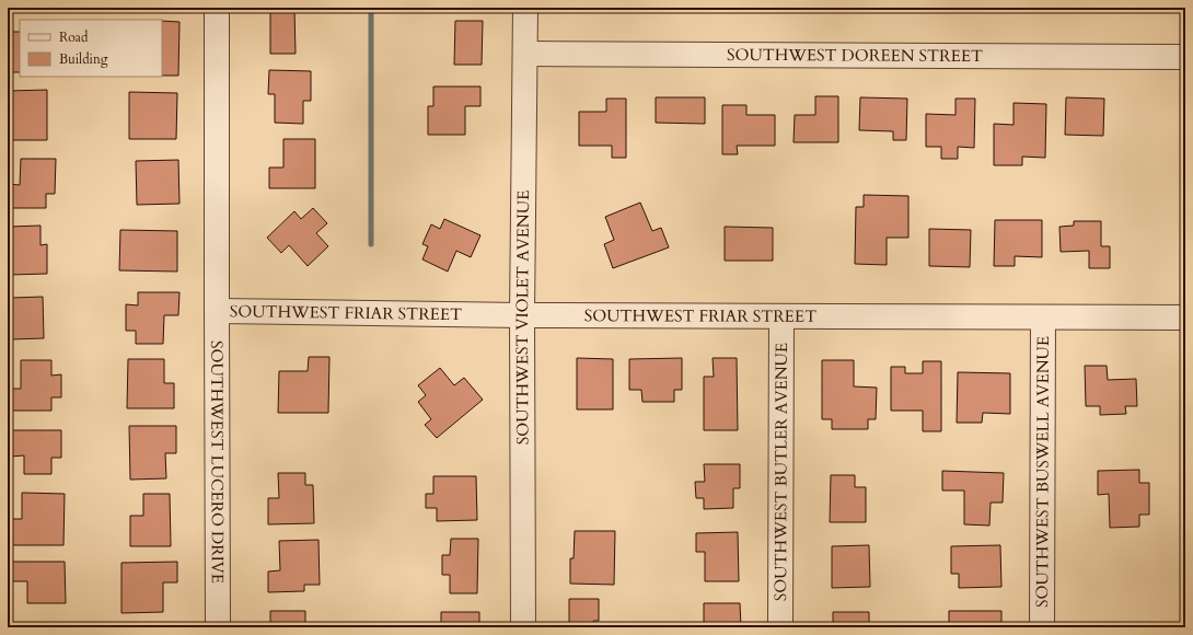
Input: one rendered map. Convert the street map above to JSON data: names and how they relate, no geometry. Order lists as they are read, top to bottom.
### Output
{
  "streets": {
    "street": [
      "SOUTHWEST DOREEN STREET",
      "SOUTHWEST FRIAR STREET",
      "SOUTHWEST VIOLET AVENUE",
      "SOUTHWEST LUCERO DRIVE",
      "SOUTHWEST BUTLER AVENUE",
      "SOUTHWEST BUSWELL AVENUE"
    ]
  },
  "crossings": [
    ["SOUTHWEST DOREEN STREET", "SOUTHWEST VIOLET AVENUE"],
    ["SOUTHWEST FRIAR STREET", "SOUTHWEST VIOLET AVENUE"],
    ["SOUTHWEST FRIAR STREET", "SOUTHWEST LUCERO DRIVE"],
    ["SOUTHWEST FRIAR STREET", "SOUTHWEST BUTLER AVENUE"],
    ["SOUTHWEST FRIAR STREET", "SOUTHWEST BUSWELL AVENUE"]
  ],
  "legend": ["Road", "Building"]
}
